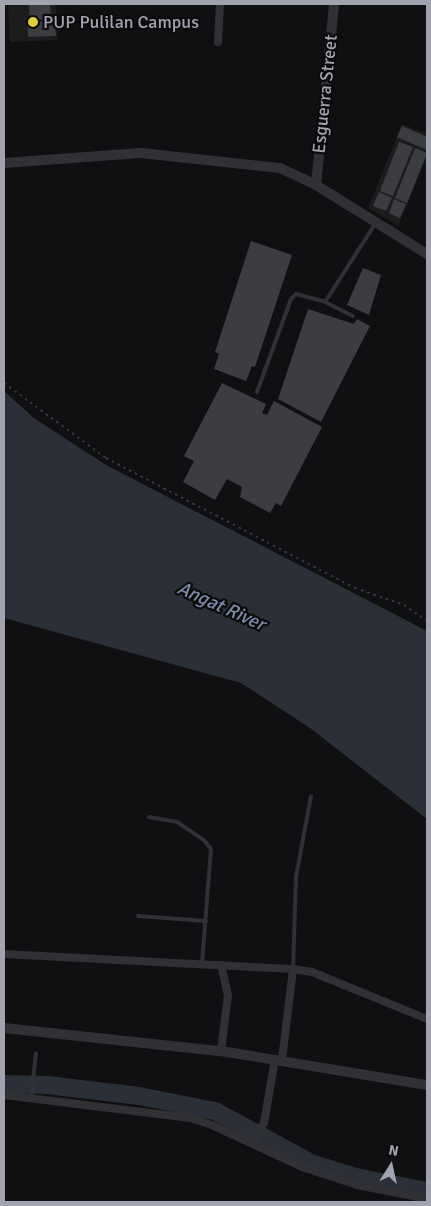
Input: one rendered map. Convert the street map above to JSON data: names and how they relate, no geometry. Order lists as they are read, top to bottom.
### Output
{
  "streets": {
    "street": ["Esguerra Street"]
  },
  "water": ["Angat River"],
  "places": ["PUP Pulilan Campus"],
  "north": "top"
}
